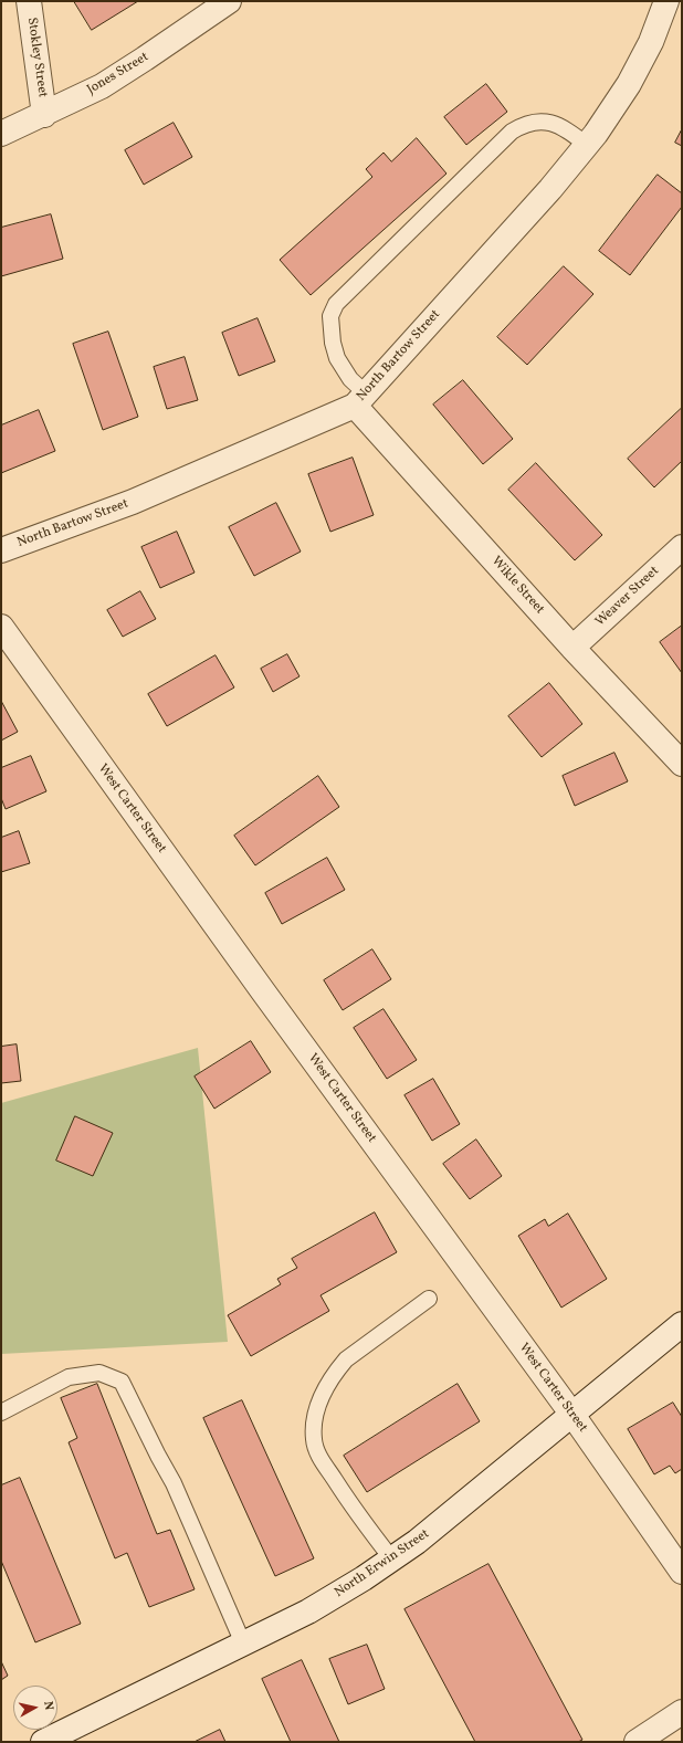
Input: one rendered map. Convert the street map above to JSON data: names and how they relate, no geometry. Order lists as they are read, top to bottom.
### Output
{
  "streets": {
    "street": [
      "Stokley Street",
      "Jones Street",
      "North Bartow Street",
      "Wikle Street",
      "Weaver Street",
      "West Carter Street",
      "North Erwin Street"
    ]
  },
  "crossings": [
    ["Stokley Street", "Jones Street"],
    ["North Bartow Street", "Wikle Street"],
    ["Wikle Street", "Weaver Street"],
    ["West Carter Street", "North Erwin Street"]
  ],
  "north": "right"
}
